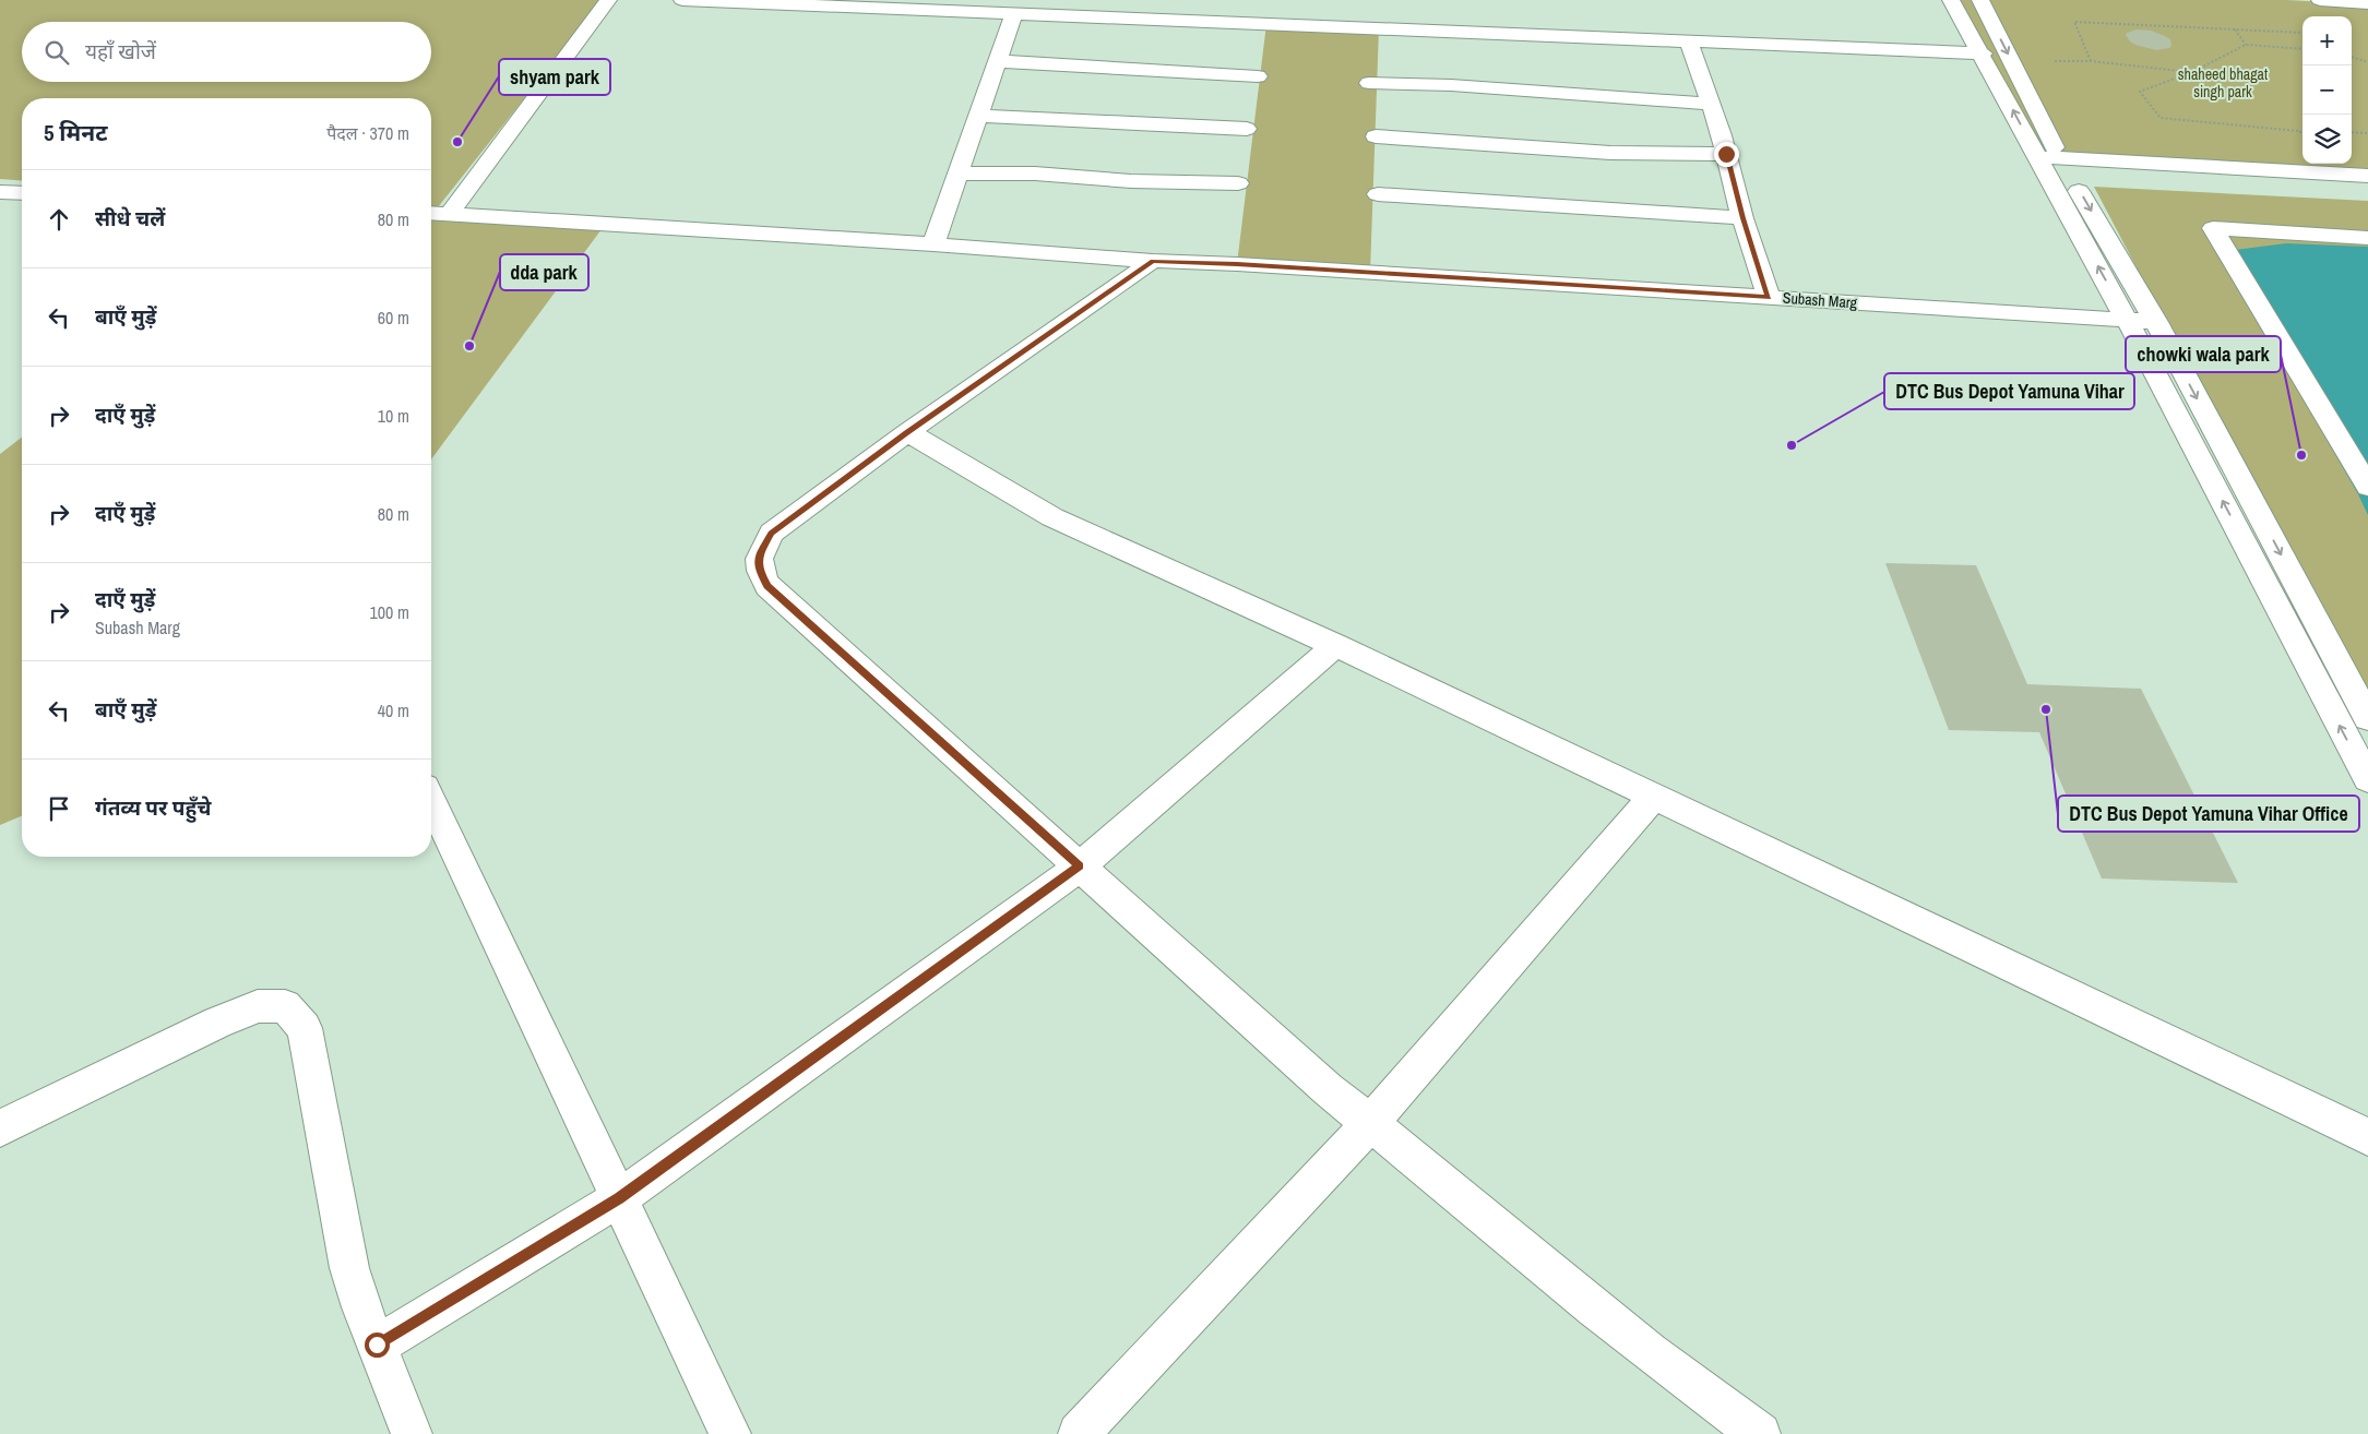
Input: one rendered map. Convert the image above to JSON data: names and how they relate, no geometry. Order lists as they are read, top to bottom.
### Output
{
  "streets": {
    "street": ["Subash Marg"]
  },
  "parks": ["shaheed bhagat singh park"],
  "places": [
    "shyam park",
    "dda park",
    "DTC Bus Depot Yamuna Vihar",
    "chowki wala park",
    "DTC Bus Depot Yamuna Vihar Office"
  ],
  "page": {
    "map_buttons": ["+", "−"],
    "search": "यहाँ खोजें",
    "heading": ["5 मिनट", "पैदल · 370 m"],
    "list": [
      ["सीधे चलें", "80 m"],
      ["बाएँ मुड़ें", "60 m"],
      ["दाएँ मुड़ें", "10 m"],
      ["दाएँ मुड़ें", "80 m"],
      ["दाएँ मुड़ें", "Subash Marg", "100 m"],
      ["बाएँ मुड़ें", "40 m"],
      "गंतव्य पर पहुँचे"
    ]
  }
}
